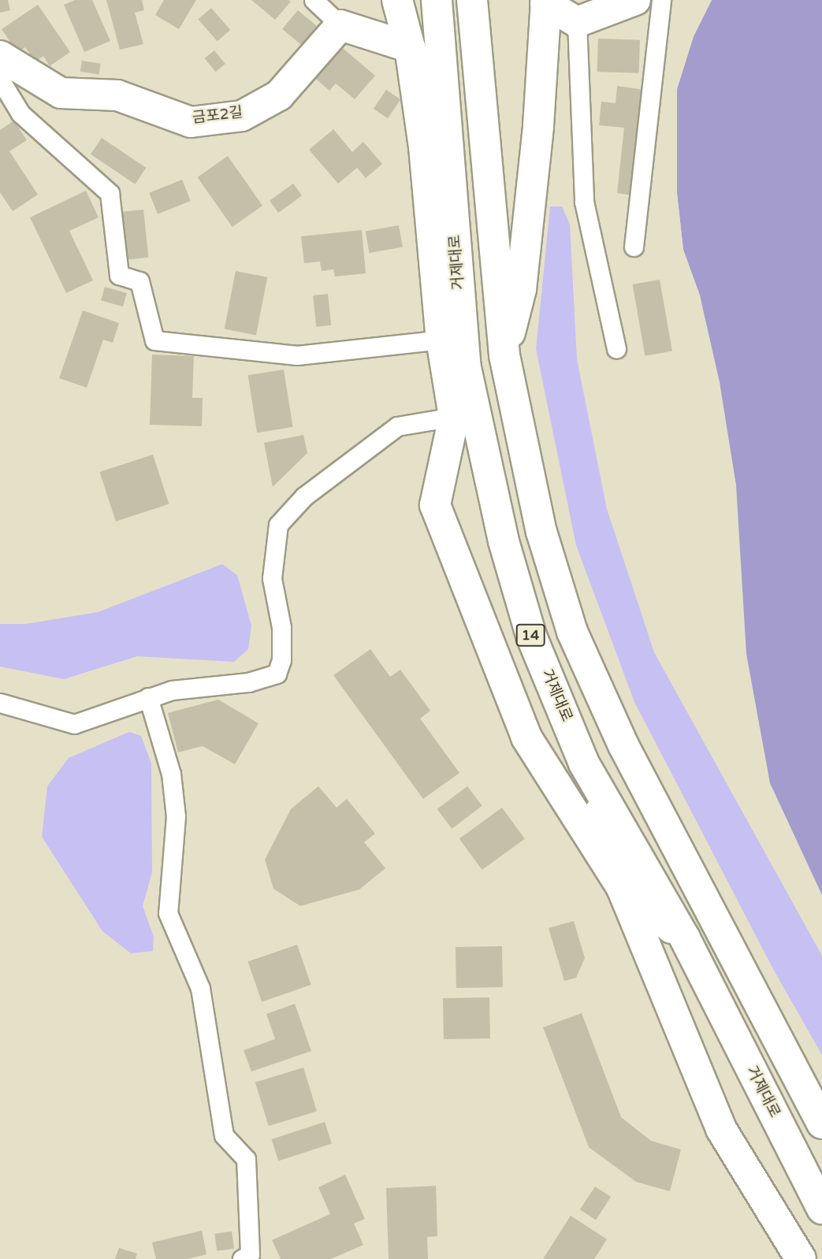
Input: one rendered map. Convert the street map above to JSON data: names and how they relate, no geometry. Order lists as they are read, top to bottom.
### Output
{
  "streets": {
    "main road": ["금포2길", "거제대로", "14"]
  }
}
